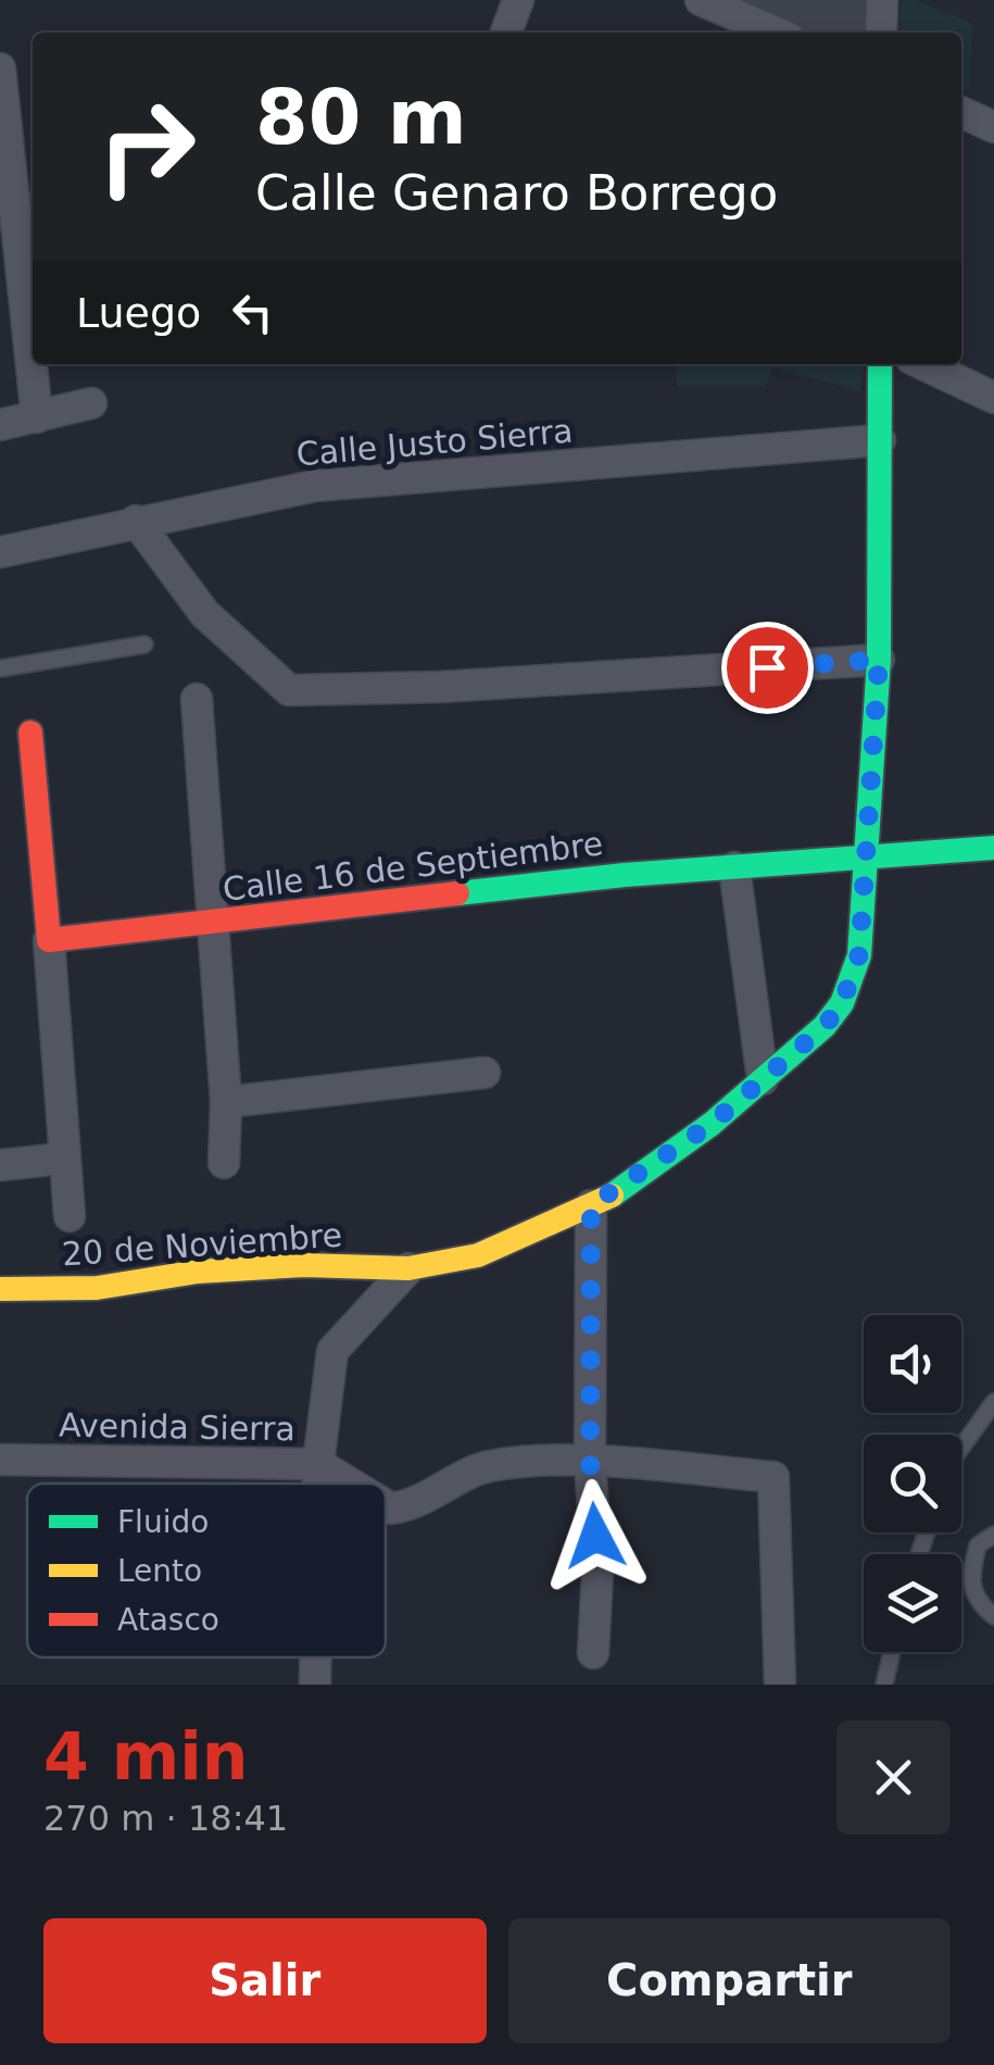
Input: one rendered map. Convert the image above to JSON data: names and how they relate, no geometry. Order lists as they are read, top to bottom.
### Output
{
  "streets": {
    "street": [
      "Calle Justo Sierra",
      "Calle 16 de Septiembre",
      "20 de Noviembre",
      "Avenida Sierra"
    ]
  },
  "crossings": [
    ["Calle Justo Sierra", "20 de Noviembre"],
    ["Calle 16 de Septiembre", "20 de Noviembre"]
  ],
  "legend": ["Fluido", "Lento", "Atasco"],
  "page": {
    "turn": ["80 m", "Calle Genaro Borrego"],
    "then": "Luego",
    "heading": ["4 min", "270 m · 18:41"],
    "buttons": ["Salir", "Compartir"]
  }
}
